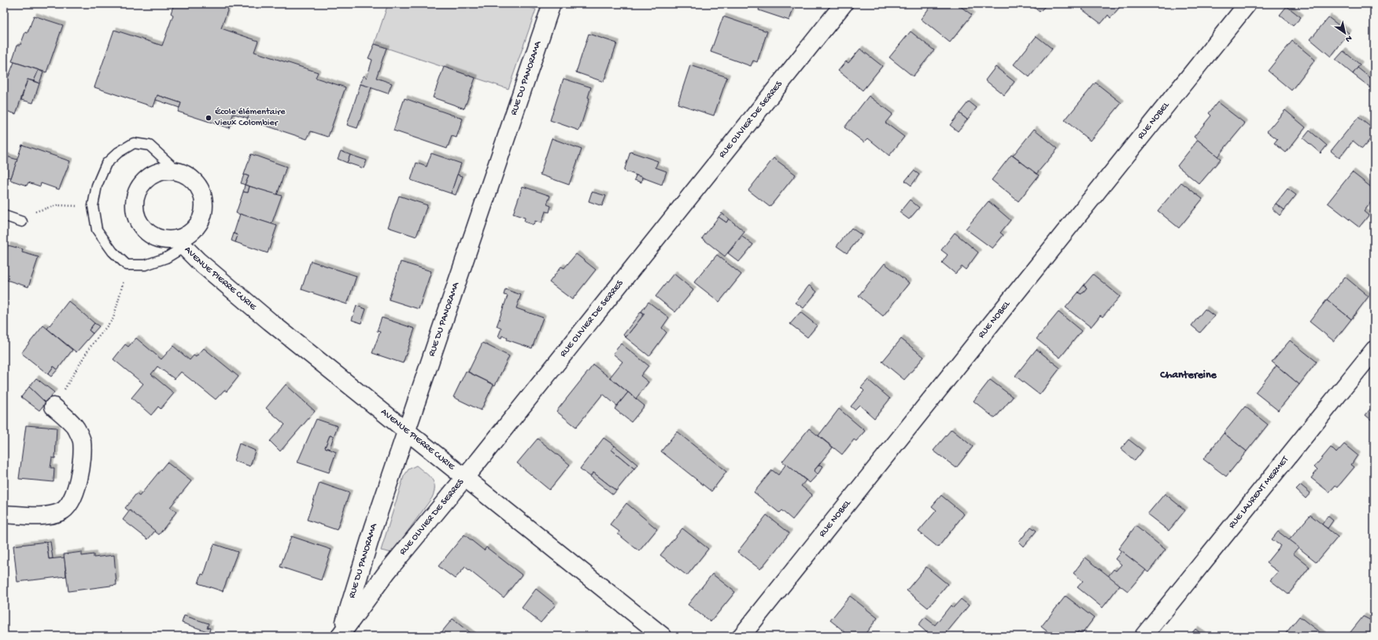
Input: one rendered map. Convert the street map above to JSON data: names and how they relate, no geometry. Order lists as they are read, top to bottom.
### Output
{
  "streets": {
    "street": [
      "RUE DU PANORAMA",
      "RUE OLIVIER DE SERRES",
      "RUE NOBEL",
      "AVENUE PIERRE CURIE",
      "RUE LAURENT MERMET"
    ]
  },
  "crossings": [
    ["RUE DU PANORAMA", "RUE OLIVIER DE SERRES"],
    ["RUE DU PANORAMA", "AVENUE PIERRE CURIE"],
    ["RUE OLIVIER DE SERRES", "AVENUE PIERRE CURIE"]
  ],
  "districts": ["Chantereine"],
  "places": ["École élémentaire Vieux Colombier"],
  "north": "bottom right"
}
